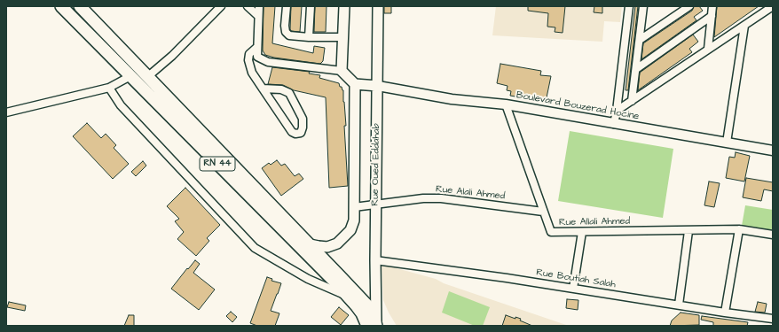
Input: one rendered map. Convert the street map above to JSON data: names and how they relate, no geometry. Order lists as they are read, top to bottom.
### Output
{
  "streets": {
    "highway": ["RN 44"],
    "main road": ["Rue Oued Eddahab"],
    "street": [
      "Boulevard Bouzerad Hocine",
      "Rue Alali Ahmed",
      "Rue Allali Ahmed",
      "Rue Boutiah Salah"
    ]
  },
  "crossings": [
    ["Boulevard Bouzerad Hocine", "Rue Oued Eddahab"],
    ["Boulevard Bouzerad Hocine", "Rue Allali Ahmed"],
    ["RN 44", "Rue Oued Eddahab"],
    ["Rue Oued Eddahab", "Rue Alali Ahmed"],
    ["Rue Oued Eddahab", "Rue Boutiah Salah"],
    ["Rue Alali Ahmed", "Rue Allali Ahmed"]
  ]
}
